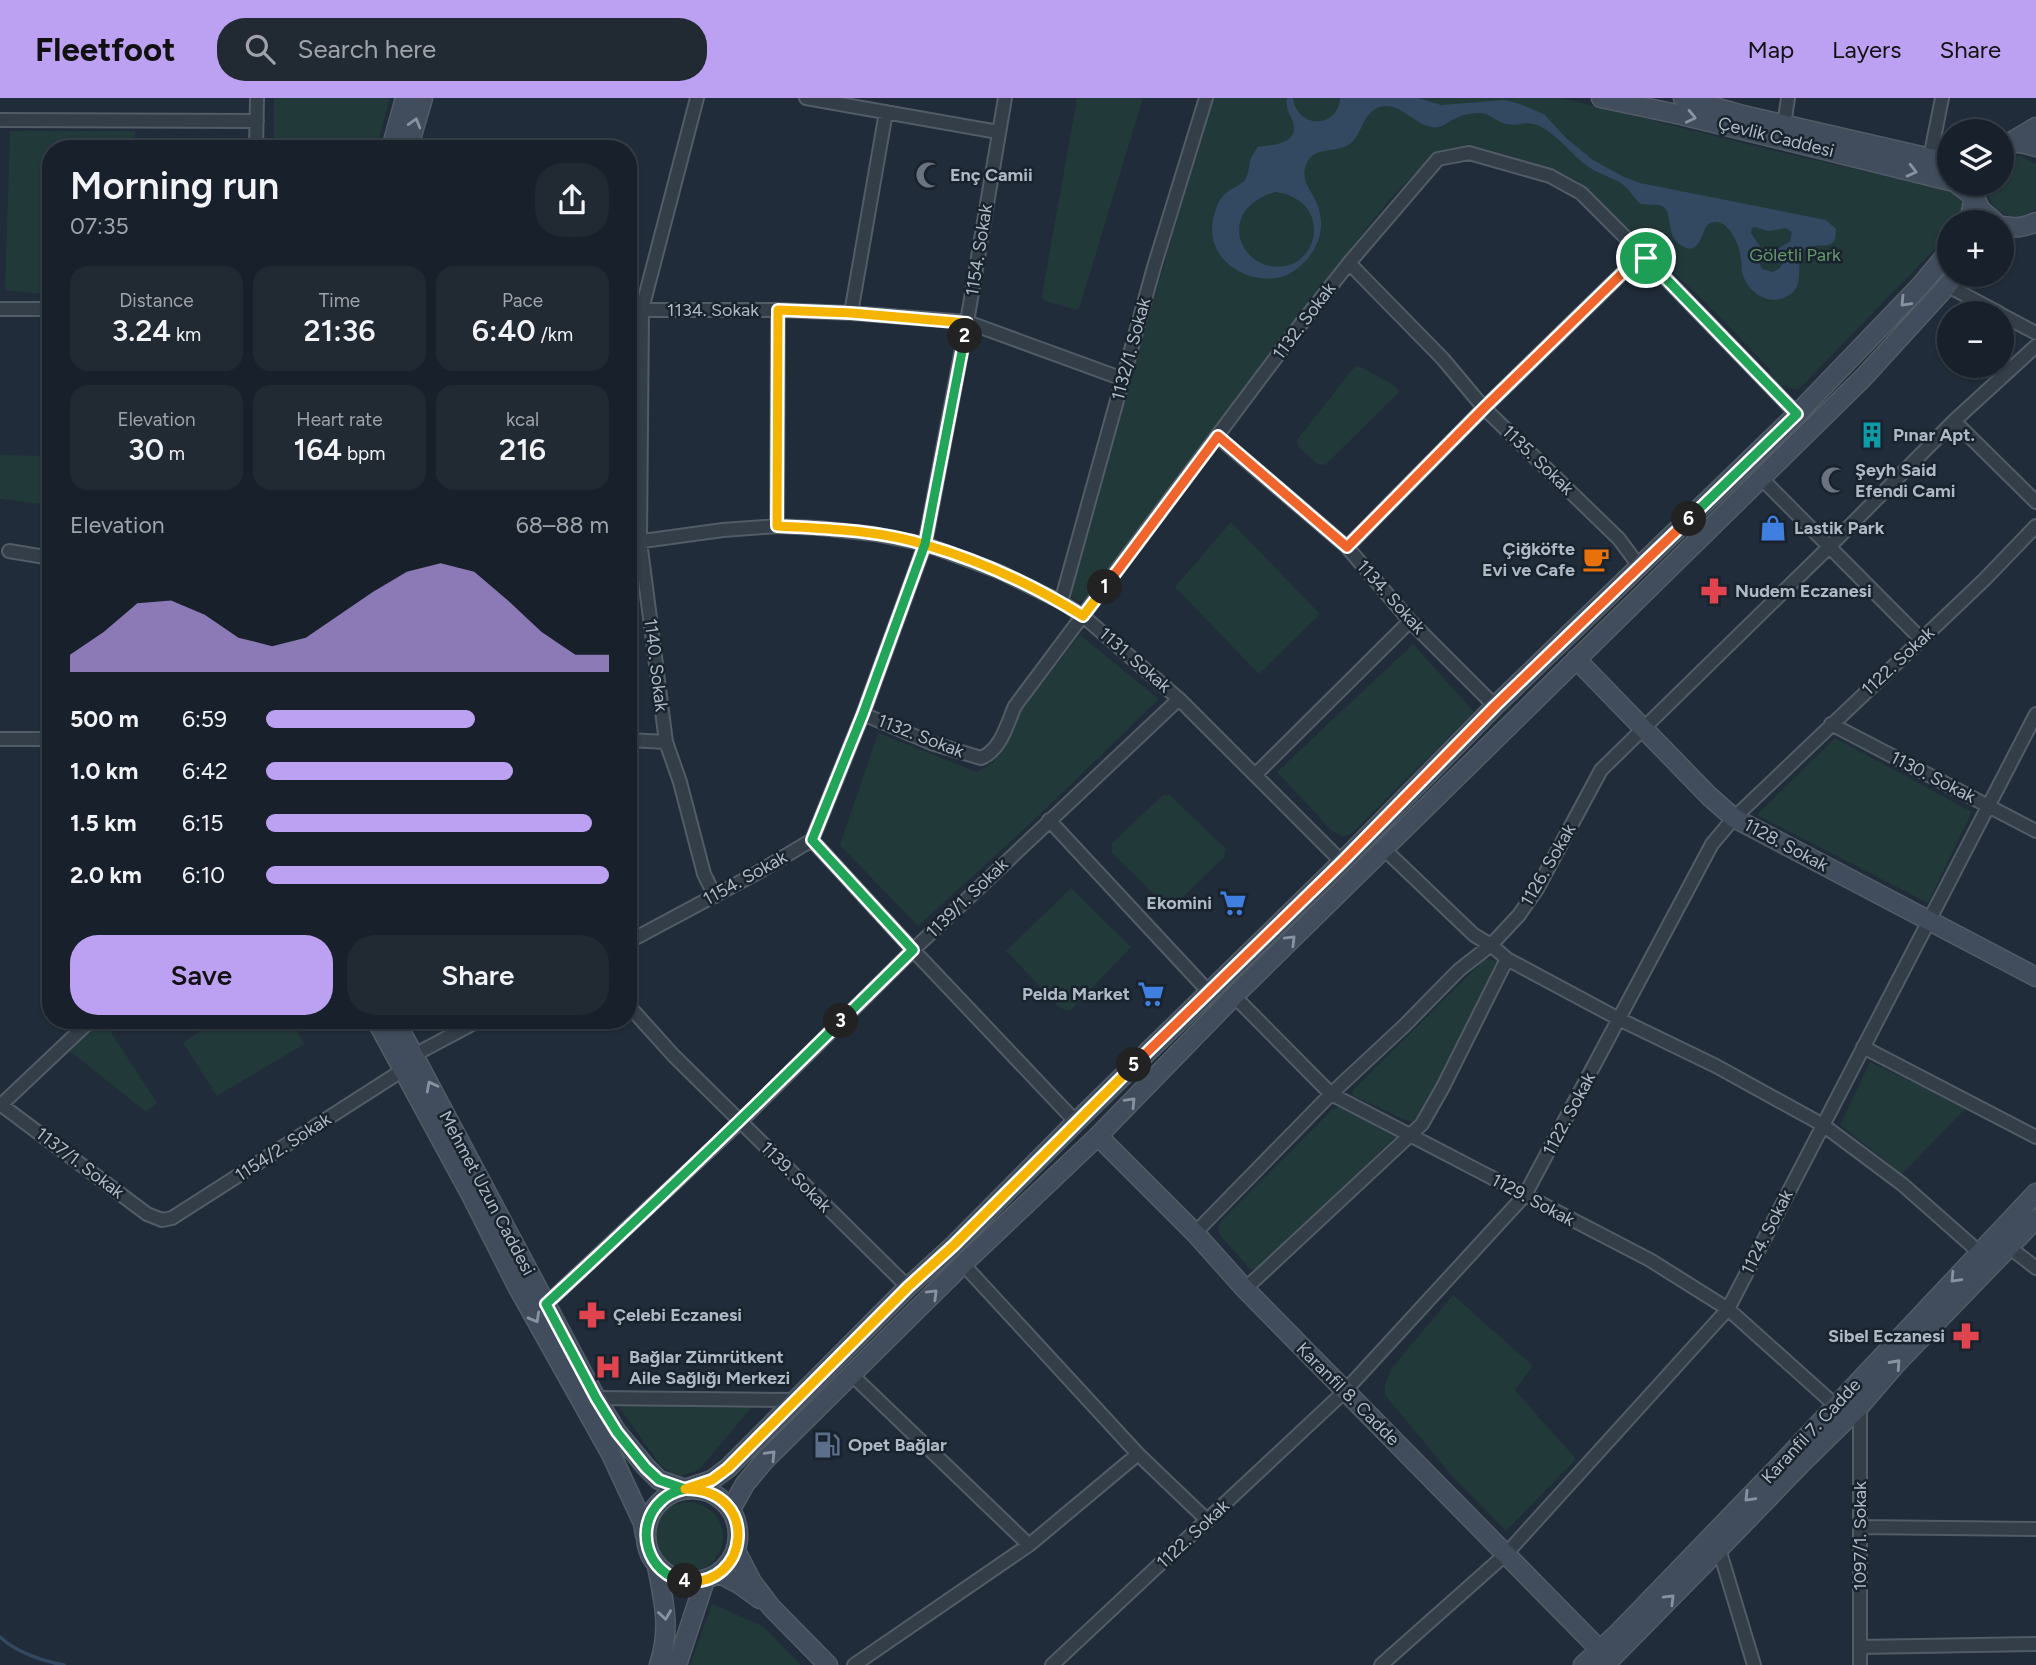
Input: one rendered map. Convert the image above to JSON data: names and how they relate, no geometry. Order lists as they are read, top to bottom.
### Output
{
  "streets": {
    "main road": [
      "Çevlik Caddesi",
      "1128. Sokak",
      "Mehmet Uzun Caddesi",
      "Karanfil 8. Cadde",
      "Karanfil 7. Cadde"
    ],
    "street": [
      "1154. Sokak",
      "1134. Sokak",
      "1132. Sokak",
      "1132/1. Sokak",
      "1135. Sokak",
      "1131. Sokak",
      "1122. Sokak",
      "1140. Sokak",
      "1130. Sokak",
      "1126. Sokak",
      "1139/1. Sokak",
      "1154/2. Sokak",
      "1137/1. Sokak",
      "1139. Sokak",
      "1129. Sokak",
      "1124. Sokak",
      "1097/1. Sokak"
    ]
  },
  "crossings": [
    ["1154. Sokak", "1134. Sokak"],
    ["1154. Sokak", "1132. Sokak"],
    ["1154. Sokak", "1131. Sokak"],
    ["1154. Sokak", "1140. Sokak"],
    ["1134. Sokak", "1132. Sokak"],
    ["1134. Sokak", "1132/1. Sokak"],
    ["1134. Sokak", "1140. Sokak"],
    ["1132. Sokak", "1135. Sokak"],
    ["1132. Sokak", "1131. Sokak"],
    ["1132/1. Sokak", "1131. Sokak"],
    ["1131. Sokak", "1139/1. Sokak"],
    ["1122. Sokak", "1130. Sokak"],
    ["1122. Sokak", "1128. Sokak"],
    ["1122. Sokak", "1129. Sokak"],
    ["1122. Sokak", "Karanfil 8. Cadde"],
    ["1130. Sokak", "1124. Sokak"],
    ["1128. Sokak", "1126. Sokak"],
    ["1128. Sokak", "1124. Sokak"],
    ["1126. Sokak", "1129. Sokak"],
    ["1126. Sokak", "Karanfil 8. Cadde"],
    ["1139/1. Sokak", "1139. Sokak"],
    ["1139/1. Sokak", "Mehmet Uzun Caddesi"],
    ["1154/2. Sokak", "1137/1. Sokak"],
    ["1129. Sokak", "1124. Sokak"],
    ["1129. Sokak", "Karanfil 7. Cadde"],
    ["1124. Sokak", "Karanfil 8. Cadde"],
    ["Karanfil 8. Cadde", "Karanfil 7. Cadde"],
    ["Karanfil 7. Cadde", "1097/1. Sokak"]
  ],
  "parks": ["Göletli Park"],
  "places": {
    "mosque": ["Enç Camii", "Şeyh Said Efendi Cami"],
    "building": ["Pınar Apt."],
    "shop": ["Lastik Park"],
    "cafe": ["Çiğköfte Evi ve Cafe"],
    "pharmacy": ["Nudem Eczanesi", "Çelebi Eczanesi", "Sibel Eczanesi"],
    "supermarket": ["Ekomini", "Pelda Market"],
    "hospital": ["Bağlar Zümrütkent Aile Sağlığı Merkezi"],
    "fuel station": ["Opet Bağlar"]
  },
  "page": {
    "header": "Fleetfoot",
    "search": "Search here",
    "nav": ["Map", "Layers", "Share"],
    "map_buttons": ["+", "−"],
    "heading": ["Morning run", "07:35"],
    "stats": [
      ["Distance", "3.24 km"],
      ["Time", "21:36"],
      ["Pace", "6:40 /km"],
      ["Elevation", "30 m"],
      ["Heart rate", "164 bpm"],
      ["kcal", "216"]
    ],
    "pins": [
      "2",
      "6",
      "1",
      "3",
      "5",
      "4"
    ],
    "chart": ["Elevation", "68–88 m"],
    "list": [
      {
        "name": "500 m",
        "note": "6:59"
      },
      {
        "name": "1.0 km",
        "note": "6:42"
      },
      {
        "name": "1.5 km",
        "note": "6:15"
      },
      {
        "name": "2.0 km",
        "note": "6:10"
      }
    ],
    "buttons": ["Save", "Share"]
  }
}
